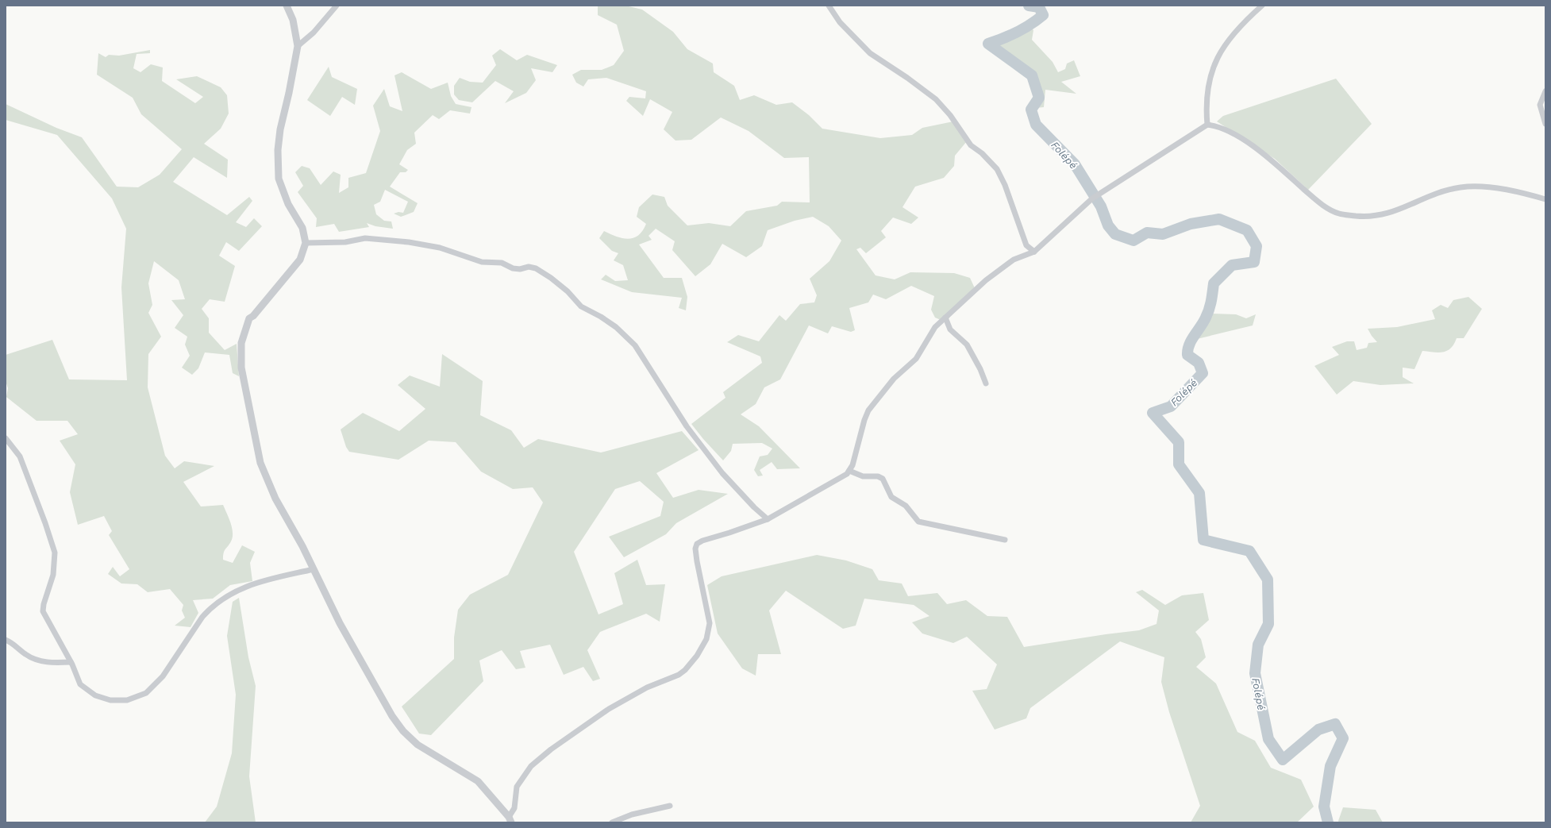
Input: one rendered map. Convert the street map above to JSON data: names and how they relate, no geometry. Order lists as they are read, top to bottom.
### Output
{
  "water": ["Folépé"]
}
